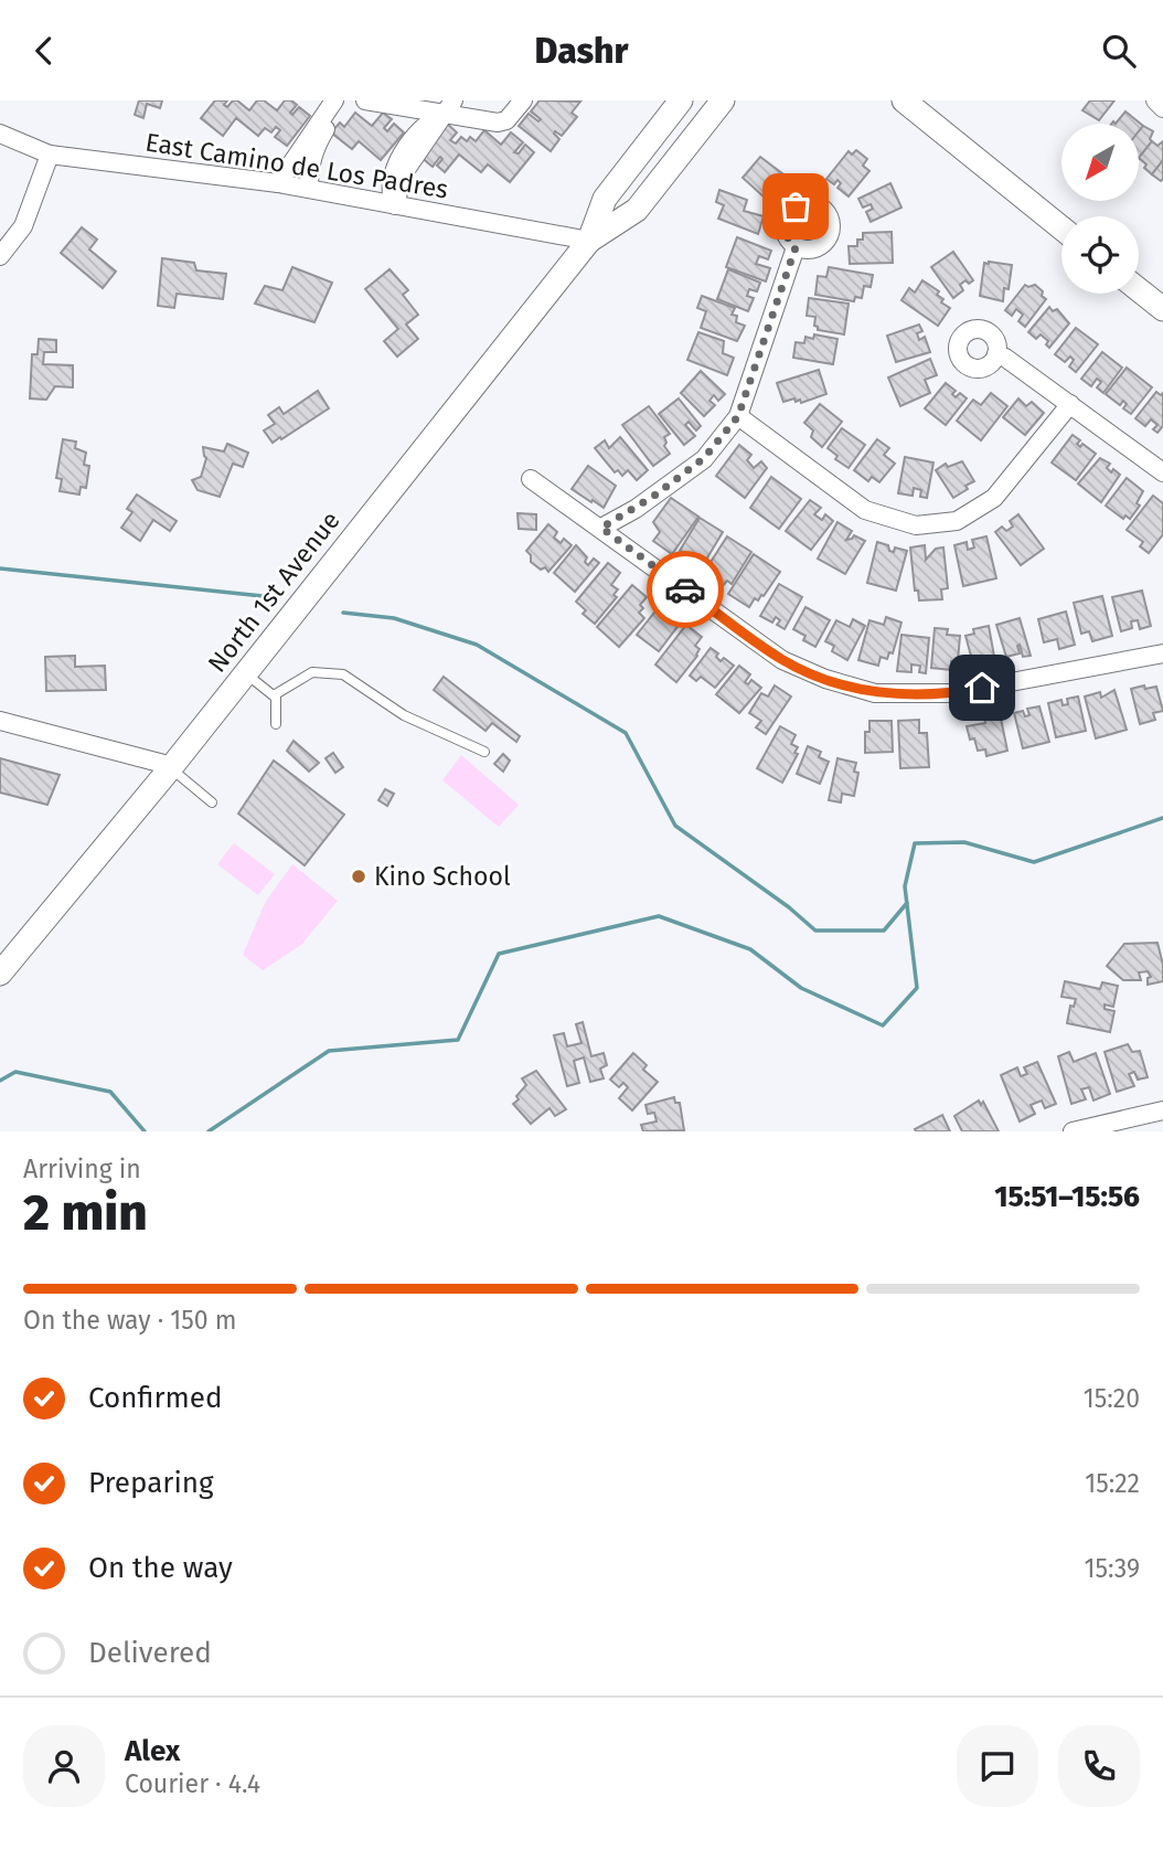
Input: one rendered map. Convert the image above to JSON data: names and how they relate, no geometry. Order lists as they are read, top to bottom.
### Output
{
  "streets": {
    "main road": ["North 1st Avenue"],
    "street": ["East Camino de Los Padres"]
  },
  "crossings": [
    ["East Camino de Los Padres", "North 1st Avenue"]
  ],
  "places": ["Kino School"],
  "north": "bottom left",
  "page": {
    "header": "Dashr",
    "heading": ["2 min", "Arriving in", "15:51–15:56"],
    "panel": ["Alex", "Courier · 4.4"],
    "bar": "On the way · 150 m",
    "list": [
      ["Confirmed", "15:20"],
      ["Preparing", "15:22"],
      ["On the way", "15:39"],
      "Delivered"
    ]
  }
}
